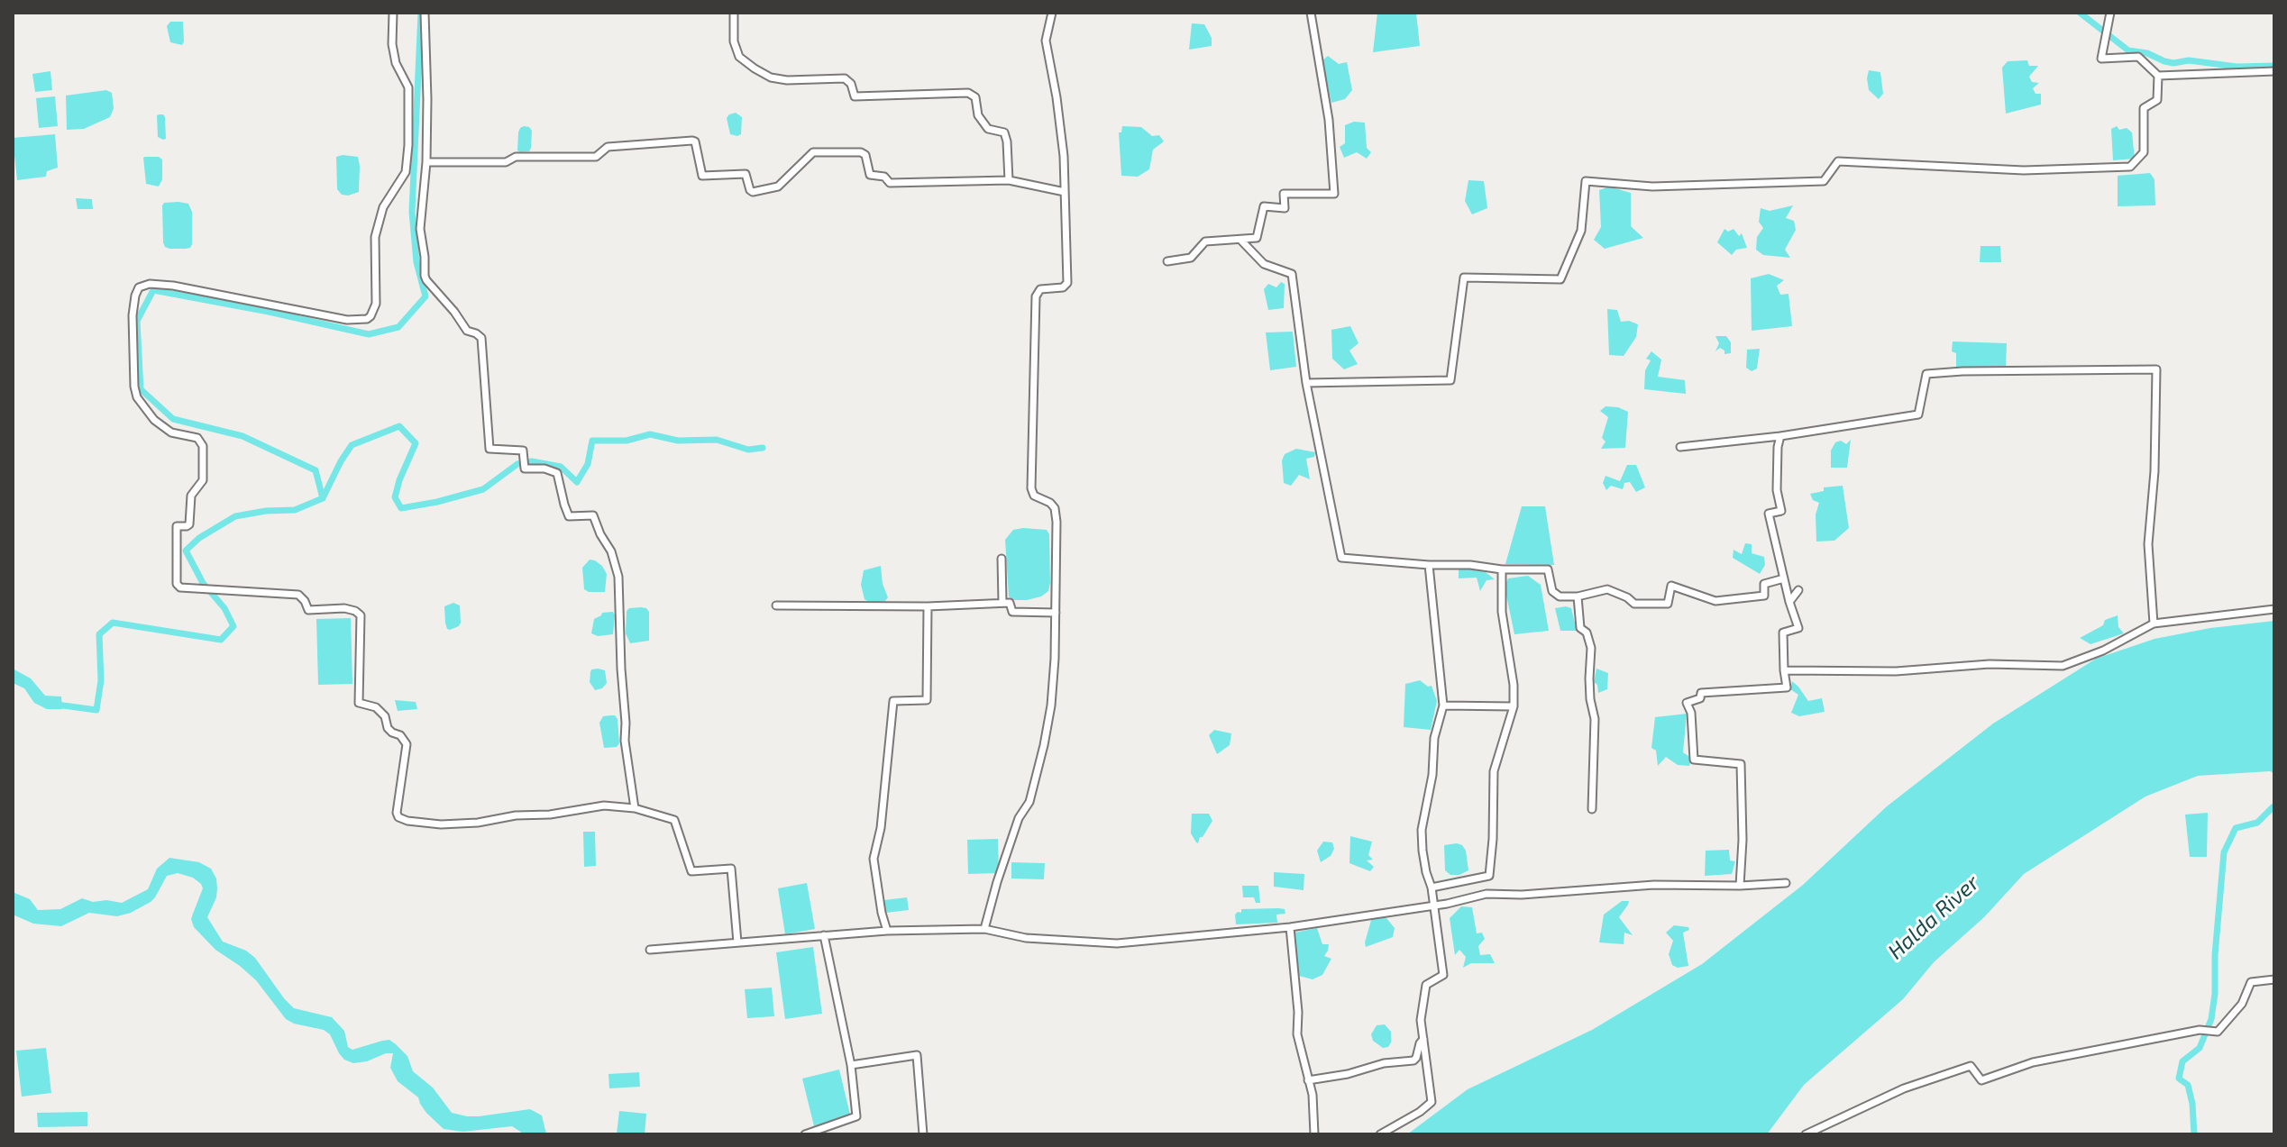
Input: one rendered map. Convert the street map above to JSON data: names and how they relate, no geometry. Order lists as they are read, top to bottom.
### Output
{
  "water": ["Halda River"]
}
